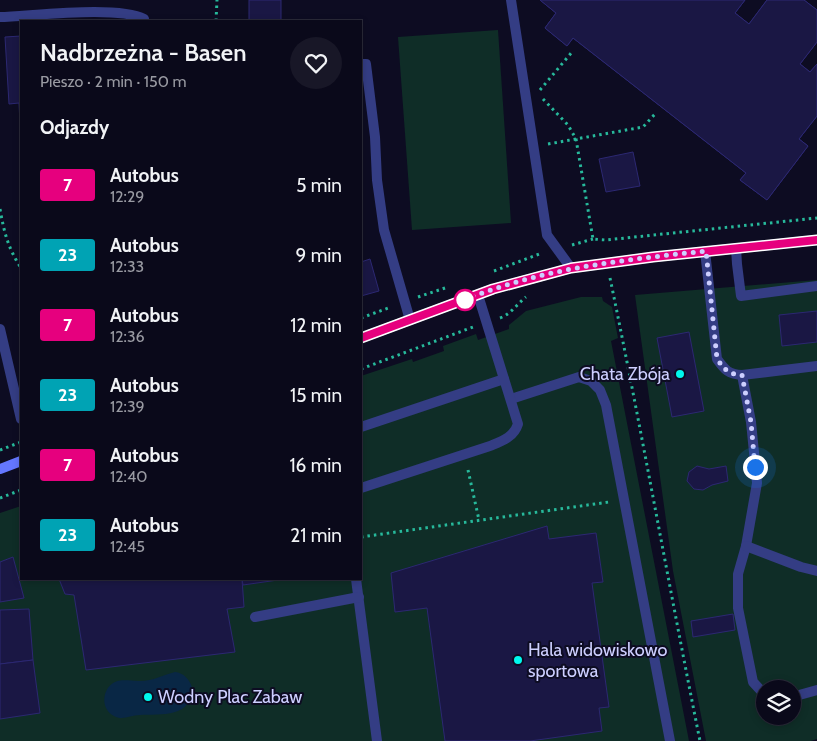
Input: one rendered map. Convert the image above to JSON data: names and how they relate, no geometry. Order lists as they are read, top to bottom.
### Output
{
  "places": ["Chata Zbója", "Hala widowiskowo sportowa", "Wodny Plac Zabaw"],
  "lines": ["bus line 7"],
  "page": {
    "heading": [
      ["Nadbrzeżna - Basen", "Pieszo · 2 min · 150 m"],
      "Odjazdy"
    ],
    "list": [
      {
        "mark": "7",
        "name": "Autobus",
        "note": "12:29",
        "value": "5 min"
      },
      {
        "mark": "23",
        "name": "Autobus",
        "note": "12:33",
        "value": "9 min"
      },
      {
        "mark": "7",
        "name": "Autobus",
        "note": "12:36",
        "value": "12 min"
      },
      {
        "mark": "23",
        "name": "Autobus",
        "note": "12:39",
        "value": "15 min"
      },
      {
        "mark": "7",
        "name": "Autobus",
        "note": "12:40",
        "value": "16 min"
      },
      {
        "mark": "23",
        "name": "Autobus",
        "note": "12:45",
        "value": "21 min"
      }
    ]
  }
}
